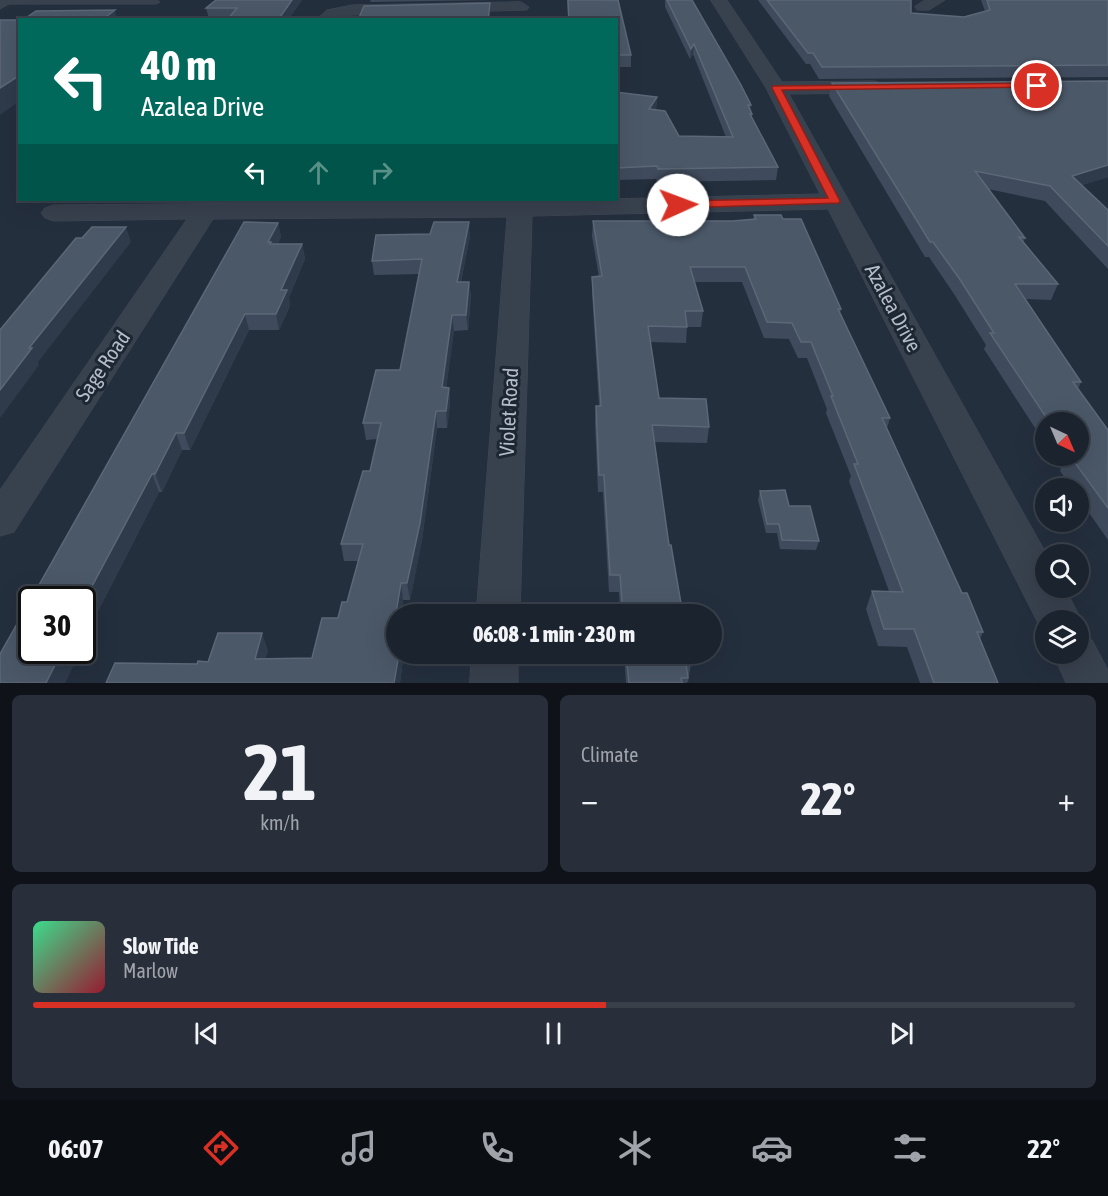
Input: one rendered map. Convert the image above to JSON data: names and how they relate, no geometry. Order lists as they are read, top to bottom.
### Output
{
  "streets": {
    "street": ["Azalea Drive", "Sage Road", "Violet Road"]
  },
  "north": "bottom right",
  "page": {
    "turn": ["40 m", "Azalea Drive"],
    "limit": "30",
    "trip": "06:08 · 1 min · 230 m",
    "tile": [
      ["21", "km/h"],
      "Climate"
    ],
    "heat": ["−", "22°", "+"],
    "song": ["Slow Tide", "Marlow"],
    "tabs": ["06:07", "22°"]
  }
}
